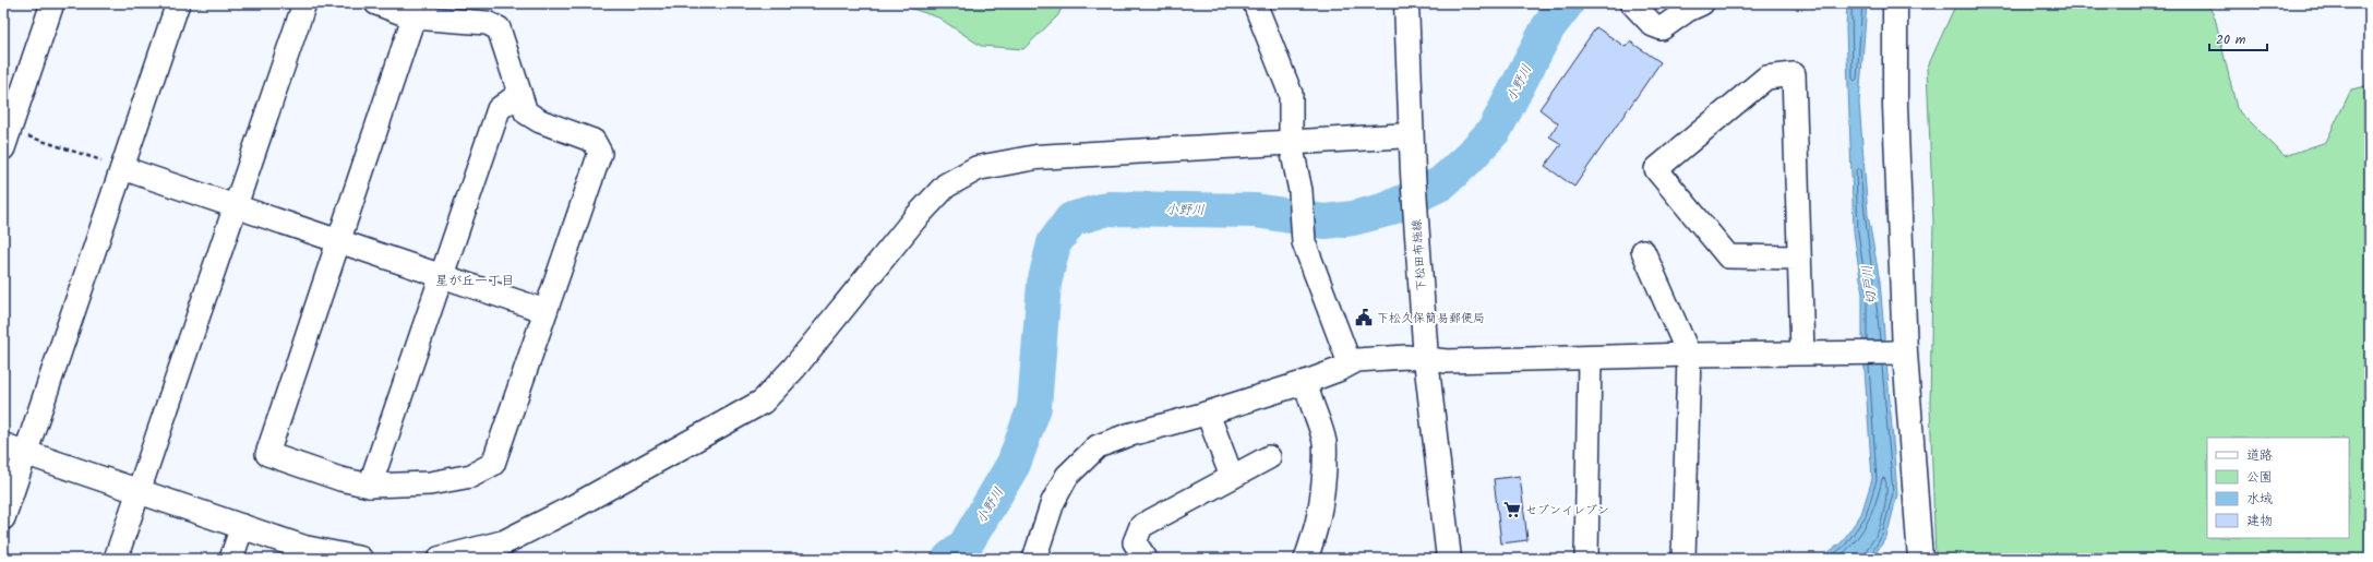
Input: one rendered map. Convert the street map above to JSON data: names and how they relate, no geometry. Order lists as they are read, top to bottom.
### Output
{
  "streets": {
    "street": ["下松田布施線"]
  },
  "districts": ["星が丘一丁目"],
  "water": ["小野川", "切戸川"],
  "places": {
    "public building": ["下松久保簡易郵便局"],
    "supermarket": ["セブンイレブン"]
  },
  "legend": [
    "道路",
    "公園",
    "水域",
    "建物"
  ],
  "scale_bar": "20 m"
}
